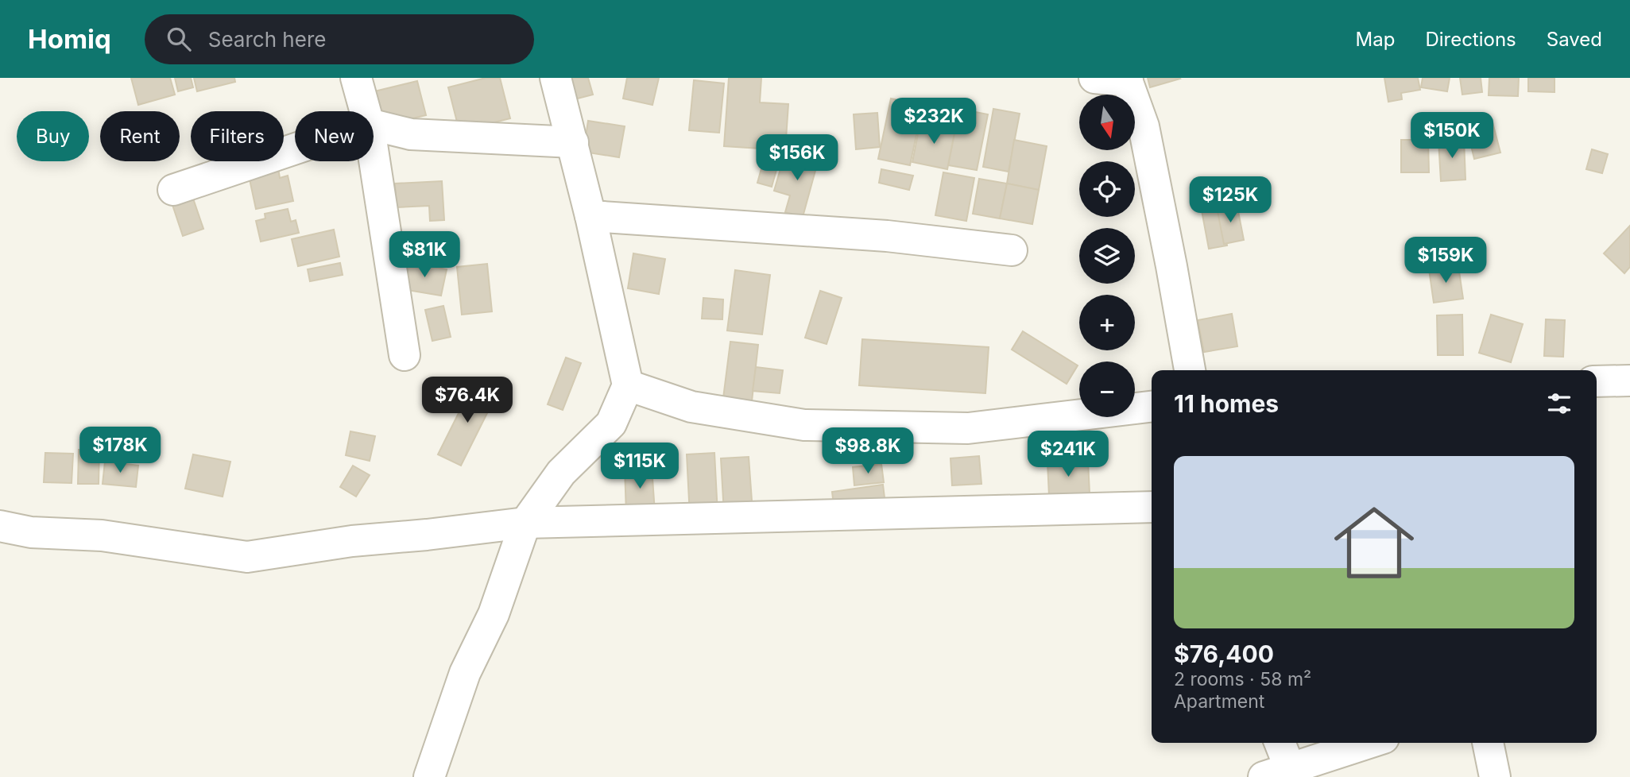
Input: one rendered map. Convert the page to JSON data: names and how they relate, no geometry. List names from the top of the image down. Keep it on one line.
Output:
{"north":"bottom","page":{"header":"Homiq","search":"Search here","nav":["Map","Directions","Saved"],"map_buttons":["+","−"],"price":["$232K","$150K","$156K","$125K","$81K","$159K","$76.4K","$178K","$98.8K","$241K","$115K"],"chip":["Buy","Rent","Filters","New"],"heading":"11 homes","list":[{"name":"$76,400","note":"2 rooms · 58 m² · Apartment"}]}}
